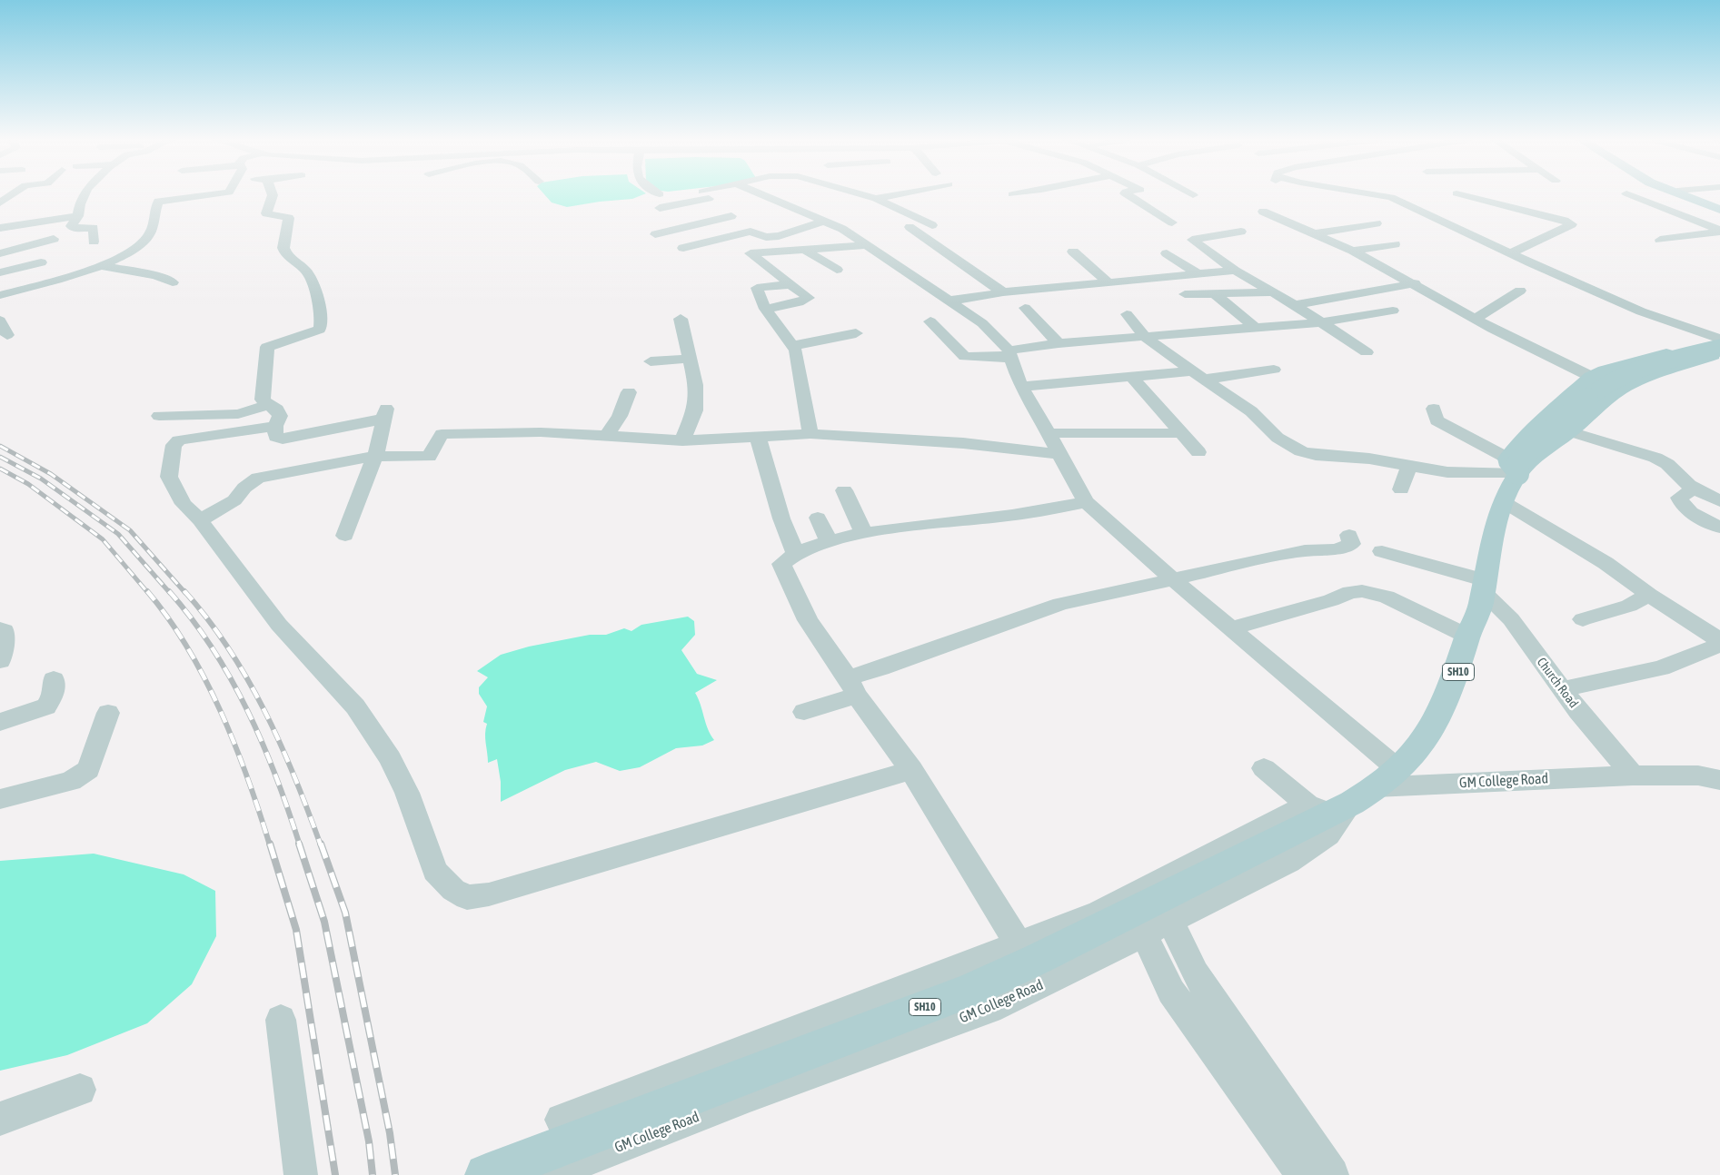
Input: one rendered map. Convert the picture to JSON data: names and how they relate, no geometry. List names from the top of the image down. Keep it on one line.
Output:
{"streets":{"main road":["SH10"],"street":["Church Road","GM College Road"]},"crossings":[["SH10","Church Road"],["SH10","GM College Road"],["Church Road","GM College Road"]]}
